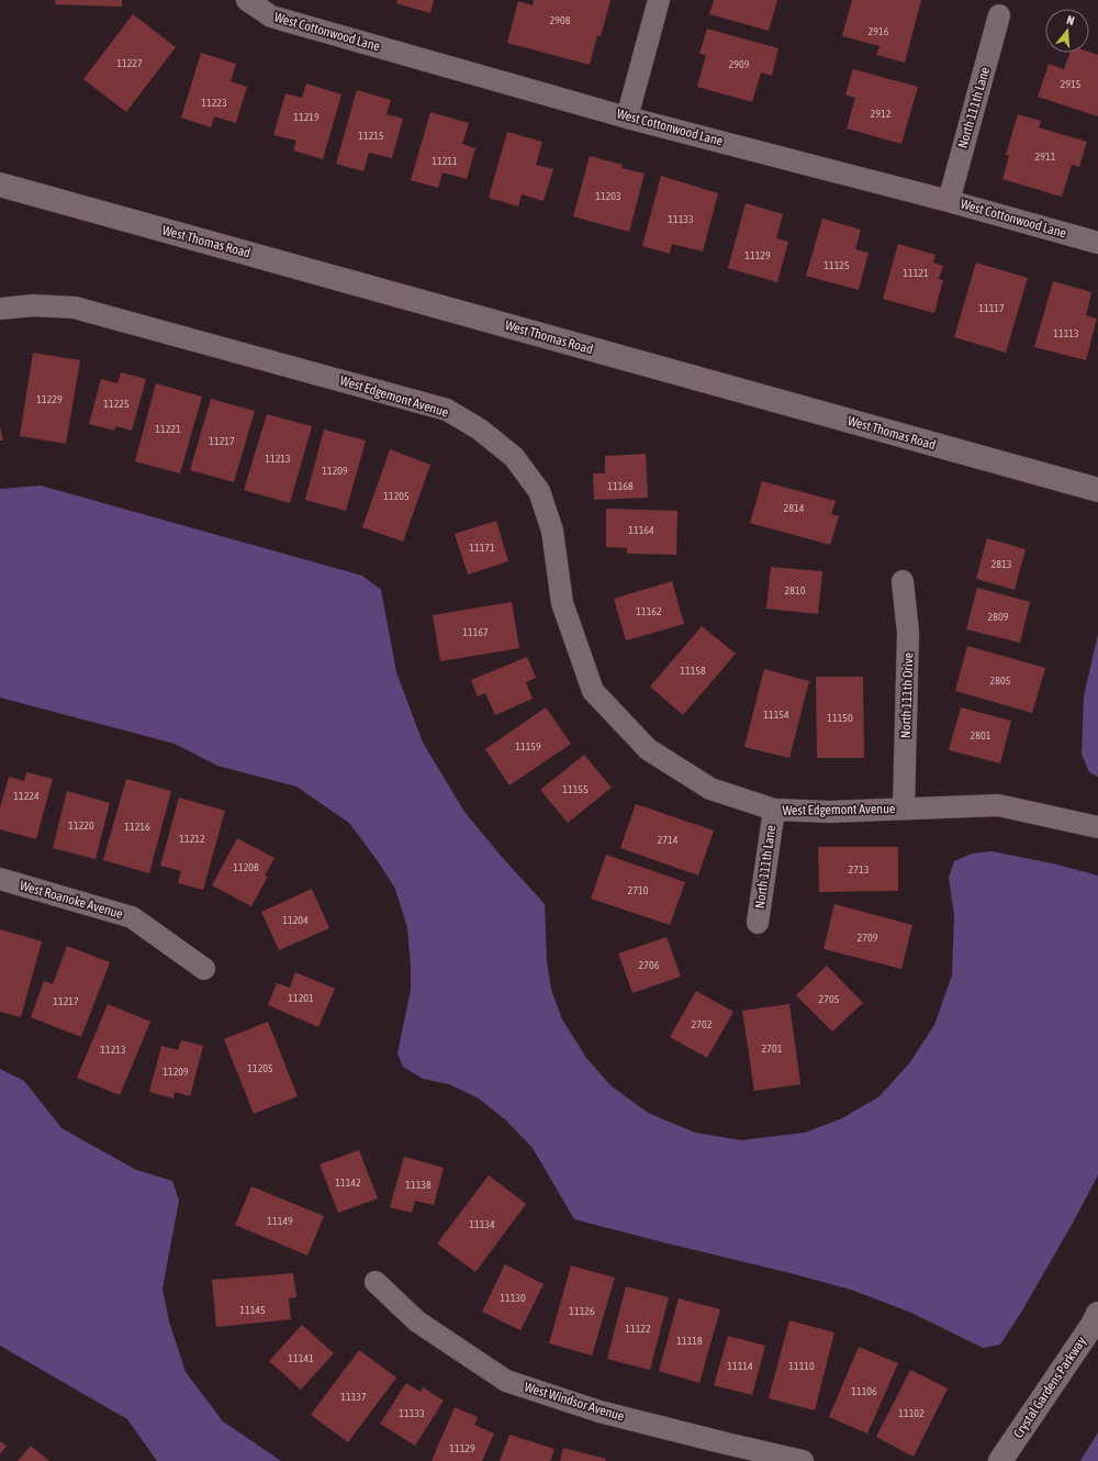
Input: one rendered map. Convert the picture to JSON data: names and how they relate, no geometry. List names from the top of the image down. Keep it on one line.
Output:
{"streets":{"main road":["West Thomas Road","Crystal Gardens Parkway"],"street":["West Cottonwood Lane","North 111th Lane","West Edgemont Avenue","North 111th Drive","West Roanoke Avenue","West Windsor Avenue"]},"crossings":[["West Cottonwood Lane","North 111th Lane"],["North 111th Lane","West Edgemont Avenue"],["West Edgemont Avenue","North 111th Drive"]],"house_numbers":["2908","2916","11227","2909","2915","11223","2912","11219","11215","2911","11211","11203","11133","11129","11125","11121","11117","11113","11229","11225","11221","11217","11213","11209","11168","11205","2814","11164","11171","2813","2810","11162","2809","11167","11158","2805","11154","11150","2801","11159","11155","11224","11220","11216","11212","2714","11208","2713","2710","11204","2709","2706","11201","2705","11217","2702","2701","11213","11205","11209","11142","11138","11149","11134","11130","11145","11126","11122","11118","11141","11114","11110","11106","11137","11133","11102","11129"],"north":"top"}
